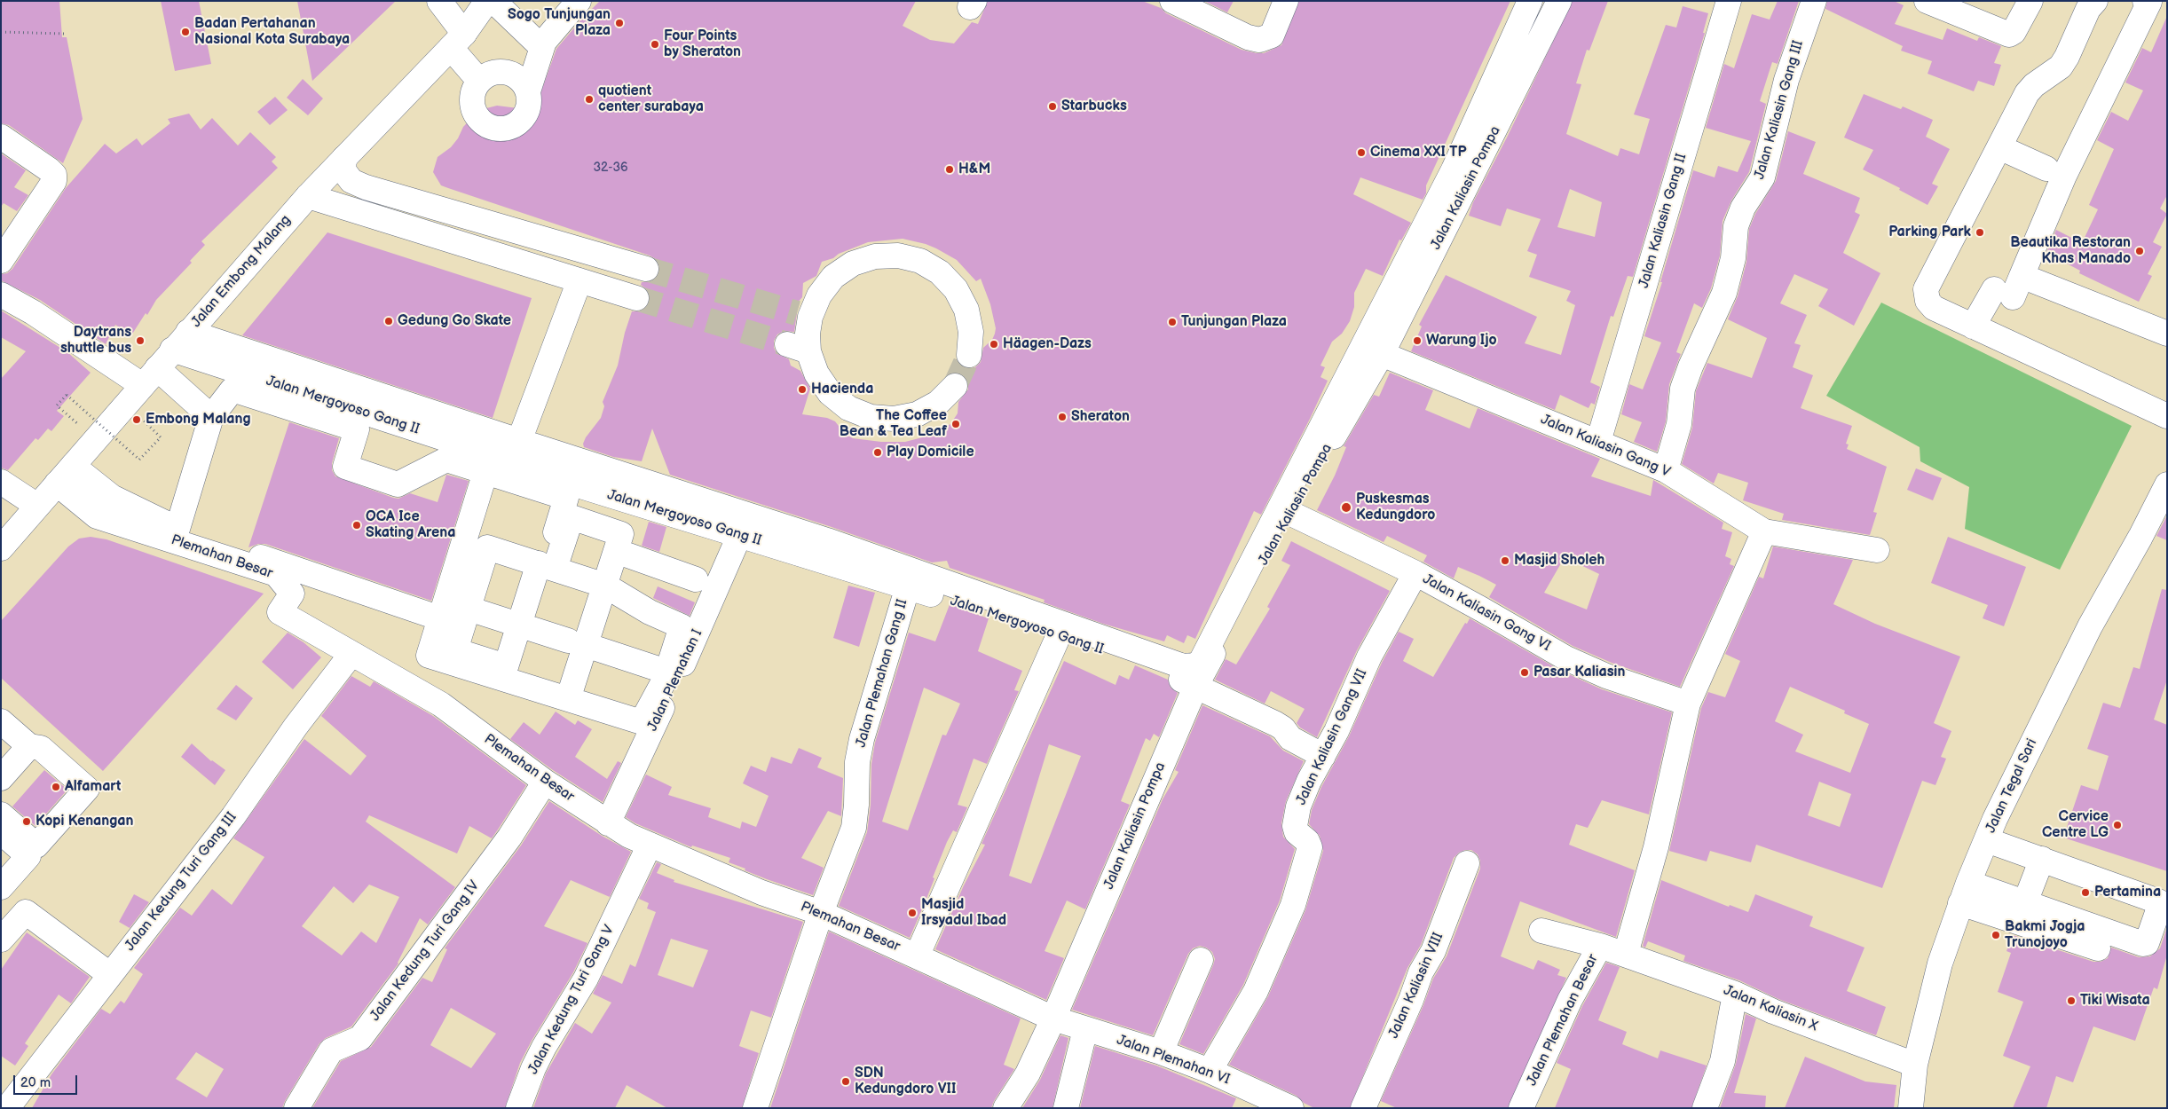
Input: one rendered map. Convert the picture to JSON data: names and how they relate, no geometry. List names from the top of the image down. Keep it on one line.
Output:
{"streets":{"street":["Jalan Kaliasin Gang III","Jalan Kaliasin Pompa","Jalan Kaliasin Gang II","Jalan Embong Malang","Jalan Mergoyoso Gang II","Jalan Kaliasin Gang V","Plemahan Besar","Jalan Kaliasin Gang VI","Jalan Plemahan Gang II","Jalan Plemahan I","Jalan Kaliasin Gang VII","Jalan Tegal Sari","Jalan Kedung Turi Gang III","Jalan Kedung Turi Gang IV","Jalan Kaliasin VIII","Jalan Kedung Turi Gang V","Jalan Kaliasin X","Jalan Plemahan Besar","Jalan Plemahan VI"]},"crossings":[["Jalan Kaliasin Gang III","Jalan Kaliasin Gang V"],["Jalan Kaliasin Pompa","Jalan Mergoyoso Gang II"],["Jalan Kaliasin Pompa","Jalan Kaliasin Gang V"],["Jalan Kaliasin Pompa","Plemahan Besar"],["Jalan Kaliasin Pompa","Jalan Kaliasin Gang VI"],["Jalan Kaliasin Pompa","Jalan Plemahan VI"],["Jalan Kaliasin Gang II","Jalan Kaliasin Gang V"],["Jalan Embong Malang","Jalan Mergoyoso Gang II"],["Jalan Embong Malang","Plemahan Besar"],["Jalan Mergoyoso Gang II","Jalan Plemahan Gang II"],["Jalan Mergoyoso Gang II","Jalan Plemahan I"],["Jalan Mergoyoso Gang II","Jalan Kaliasin Gang VII"],["Plemahan Besar","Jalan Plemahan Gang II"],["Plemahan Besar","Jalan Plemahan I"],["Plemahan Besar","Jalan Kedung Turi Gang III"],["Plemahan Besar","Jalan Kedung Turi Gang IV"],["Plemahan Besar","Jalan Kedung Turi Gang V"],["Plemahan Besar","Jalan Plemahan VI"],["Jalan Kaliasin Gang VI","Jalan Kaliasin Gang VII"],["Jalan Kaliasin Gang VII","Jalan Plemahan VI"],["Jalan Tegal Sari","Jalan Kaliasin X"],["Jalan Kaliasin X","Jalan Plemahan Besar"]],"places":["Sogo Tunjungan Plaza","Badan Pertahanan Nasional Kota Surabaya","Four Points by Sheraton","quotient center surabaya","Starbucks","Cinema XXI TP","H&M","Parking Park","Beautika Restoran Khas Manado","Gedung Go Skate","Tunjungan Plaza","Daytrans shuttle bus","Warung Ijo","Häagen-Dazs","Hacienda","Sheraton","Embong Malang","The Coffee Bean & Tea Leaf","Play Domicile","Puskesmas Kedungdoro","OCA Ice Skating Arena","Masjid Sholeh","Pasar Kaliasin","Alfamart","Kopi Kenangan","Cervice Centre LG","Pertamina","Masjid Irsyadul Ibad","Bakmi Jogja Trunojoyo","Tiki Wisata","SDN Kedungdoro VII"],"house_numbers":["32-36"],"scale_bar":"20 m"}
